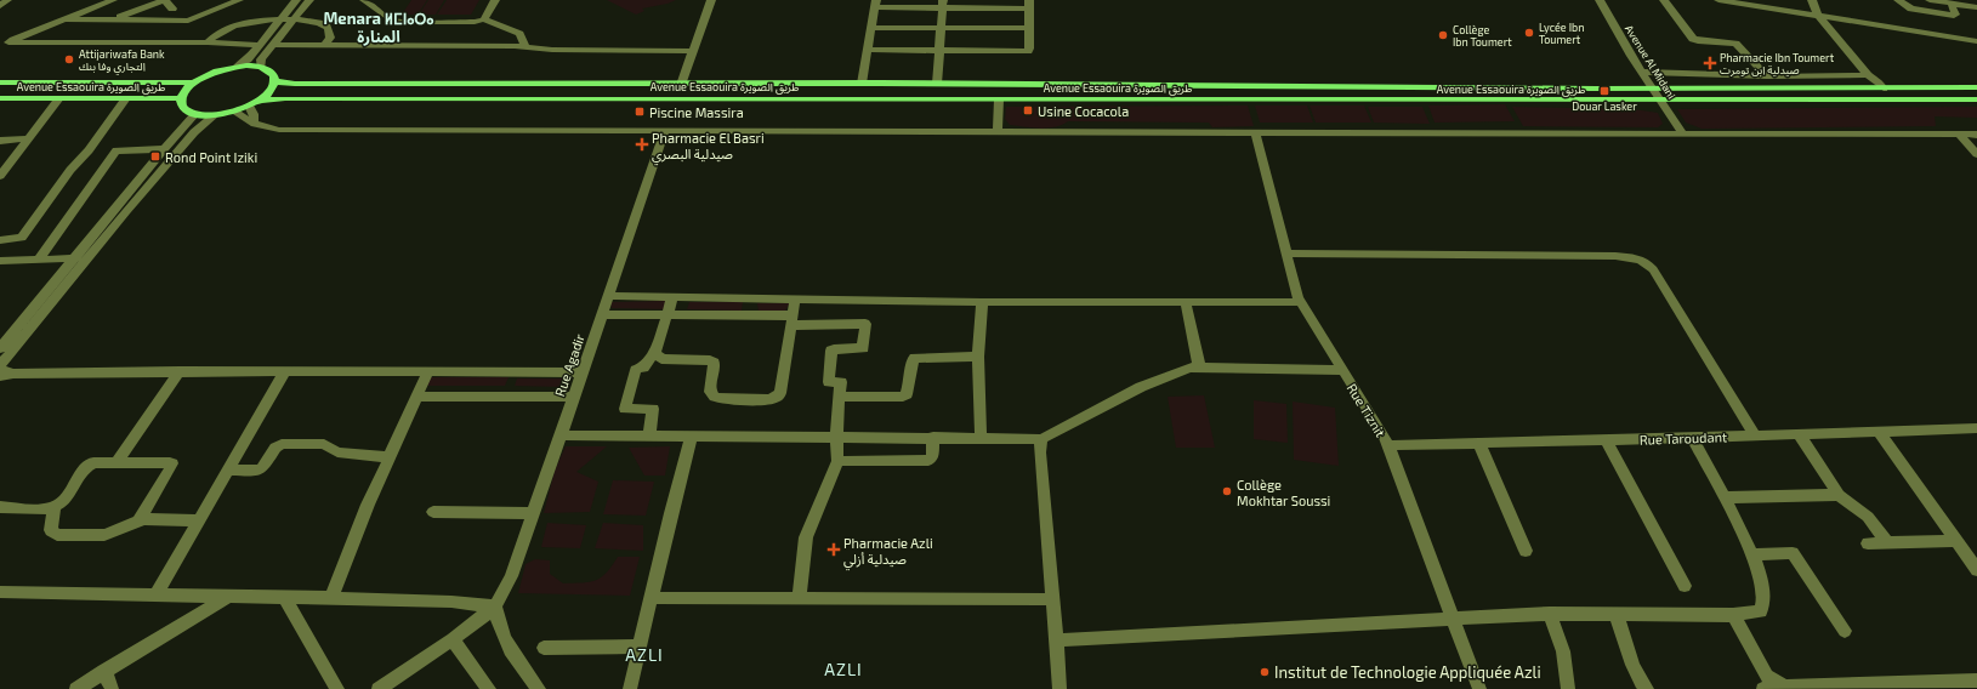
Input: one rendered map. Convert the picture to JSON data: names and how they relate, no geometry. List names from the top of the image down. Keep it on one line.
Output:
{"streets":{"main road":["Avenue Essaouira طريق الصويرة"],"street":["Avenue Al Midani","Rue Agadir","Rue Tiznit","Rue Taroudant"]},"crossings":[["Avenue Al Midani","Avenue Essaouira طريق الصويرة"],["Rue Tiznit","Rue Taroudant"]],"districts":["Menara ⵍⵎⵏⴰⵔⴰ المنارة","AZLI","AZLI"],"places":{"other":["Lycée Ibn Toumert","Collège Ibn Toumert","Attijariwafa Bank التجاري وفا بنك","Collège Mokhtar Soussi","Institut de Technologie Appliquée Azli"],"health":["Pharmacie Ibn Toumert صيدلية ابن تومرت","Pharmacie El Basri صيدلية البصري","Pharmacie Azli صيدلية أزلي"],"transit":["Douar Lasker","Usine Cocacola","Piscine Massira","Rond Point Iziki"]}}
